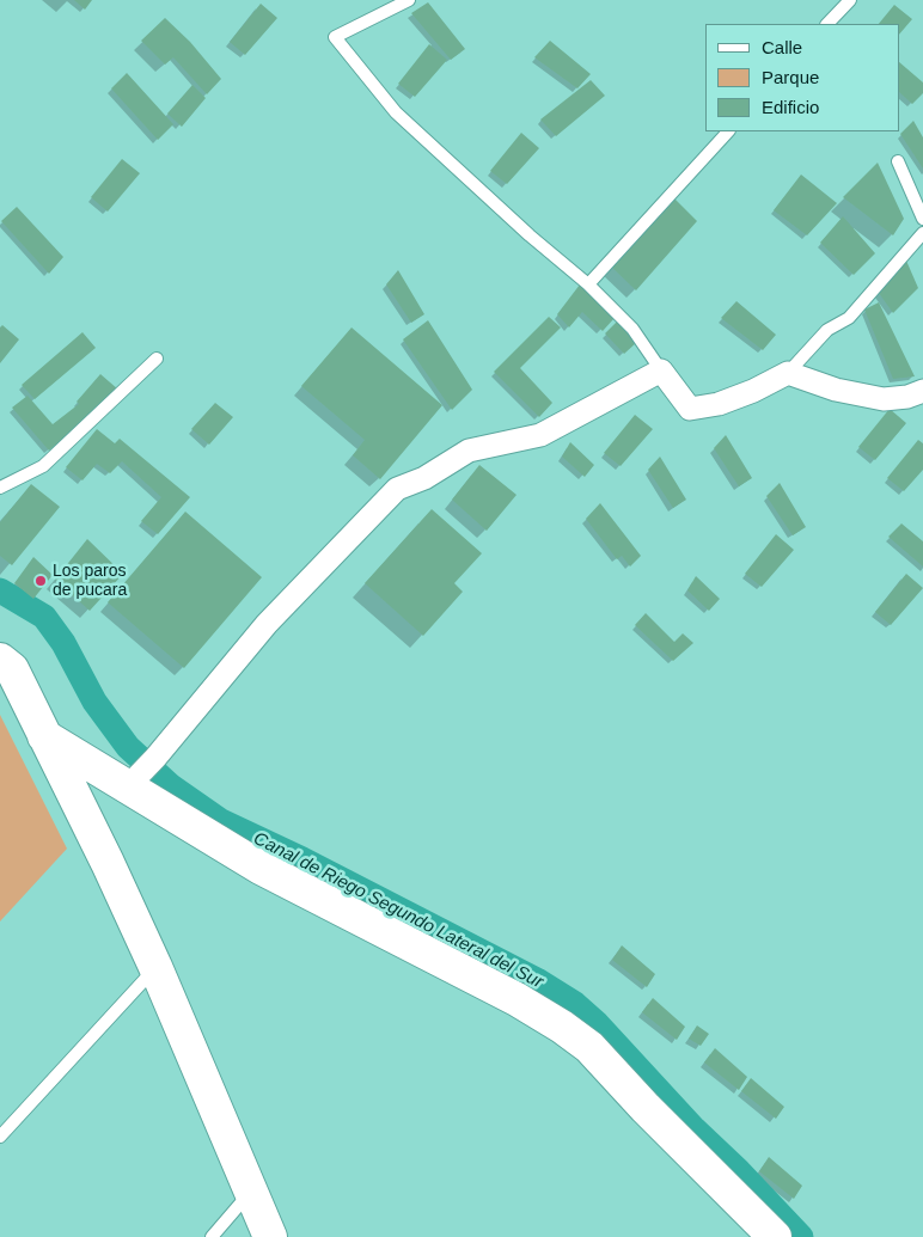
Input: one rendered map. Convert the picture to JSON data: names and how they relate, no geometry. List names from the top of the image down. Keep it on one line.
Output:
{"water":["Canal de Riego Segundo Lateral del Sur"],"places":["Los paros de pucara"],"legend":["Calle","Parque","Edificio"]}
